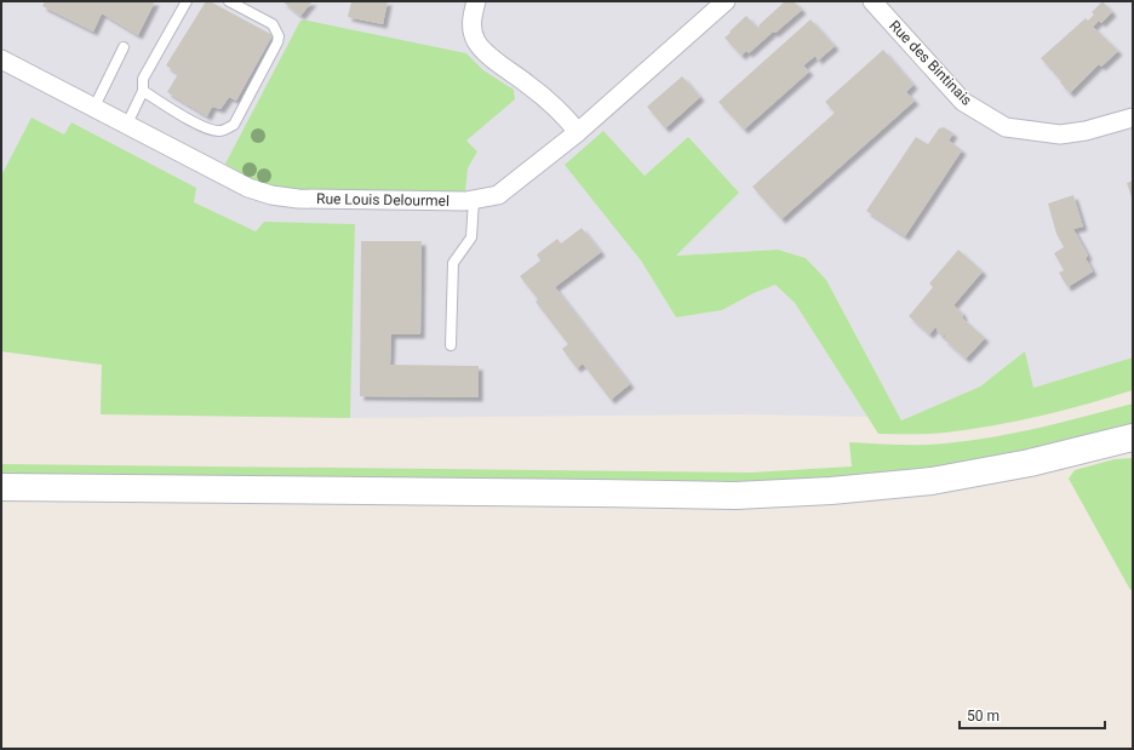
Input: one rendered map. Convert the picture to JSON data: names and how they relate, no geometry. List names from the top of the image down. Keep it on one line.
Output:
{"streets":{"street":["Rue des Bintinais","Rue Louis Delourmel"]},"scale_bar":"50 m"}
